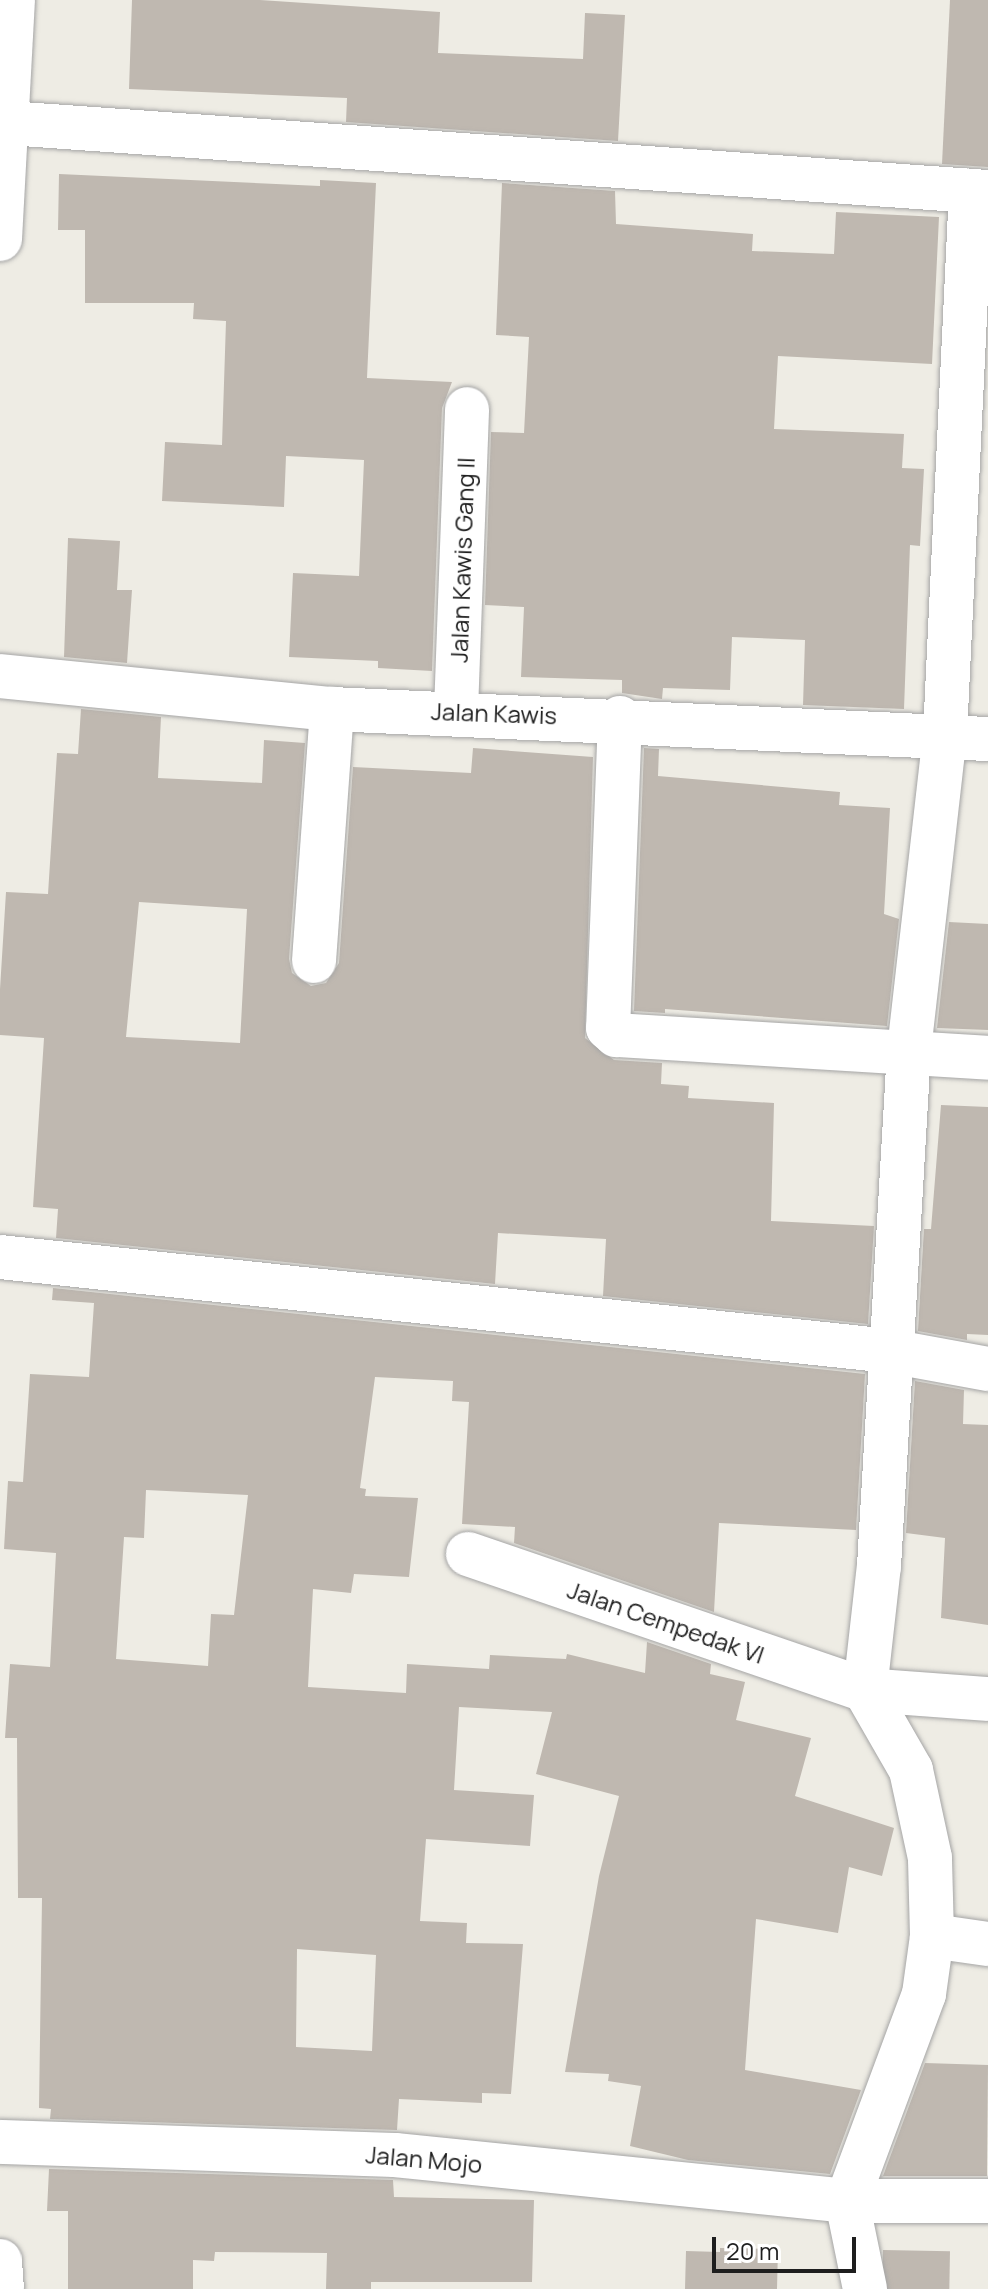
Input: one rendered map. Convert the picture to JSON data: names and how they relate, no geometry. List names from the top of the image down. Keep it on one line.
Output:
{"streets":{"street":["Jalan Kawis Gang II","Jalan Kawis","Jalan Cempedak VI","Jalan Mojo"]},"crossings":[["Jalan Kawis Gang II","Jalan Kawis"]],"scale_bar":"20 m"}
